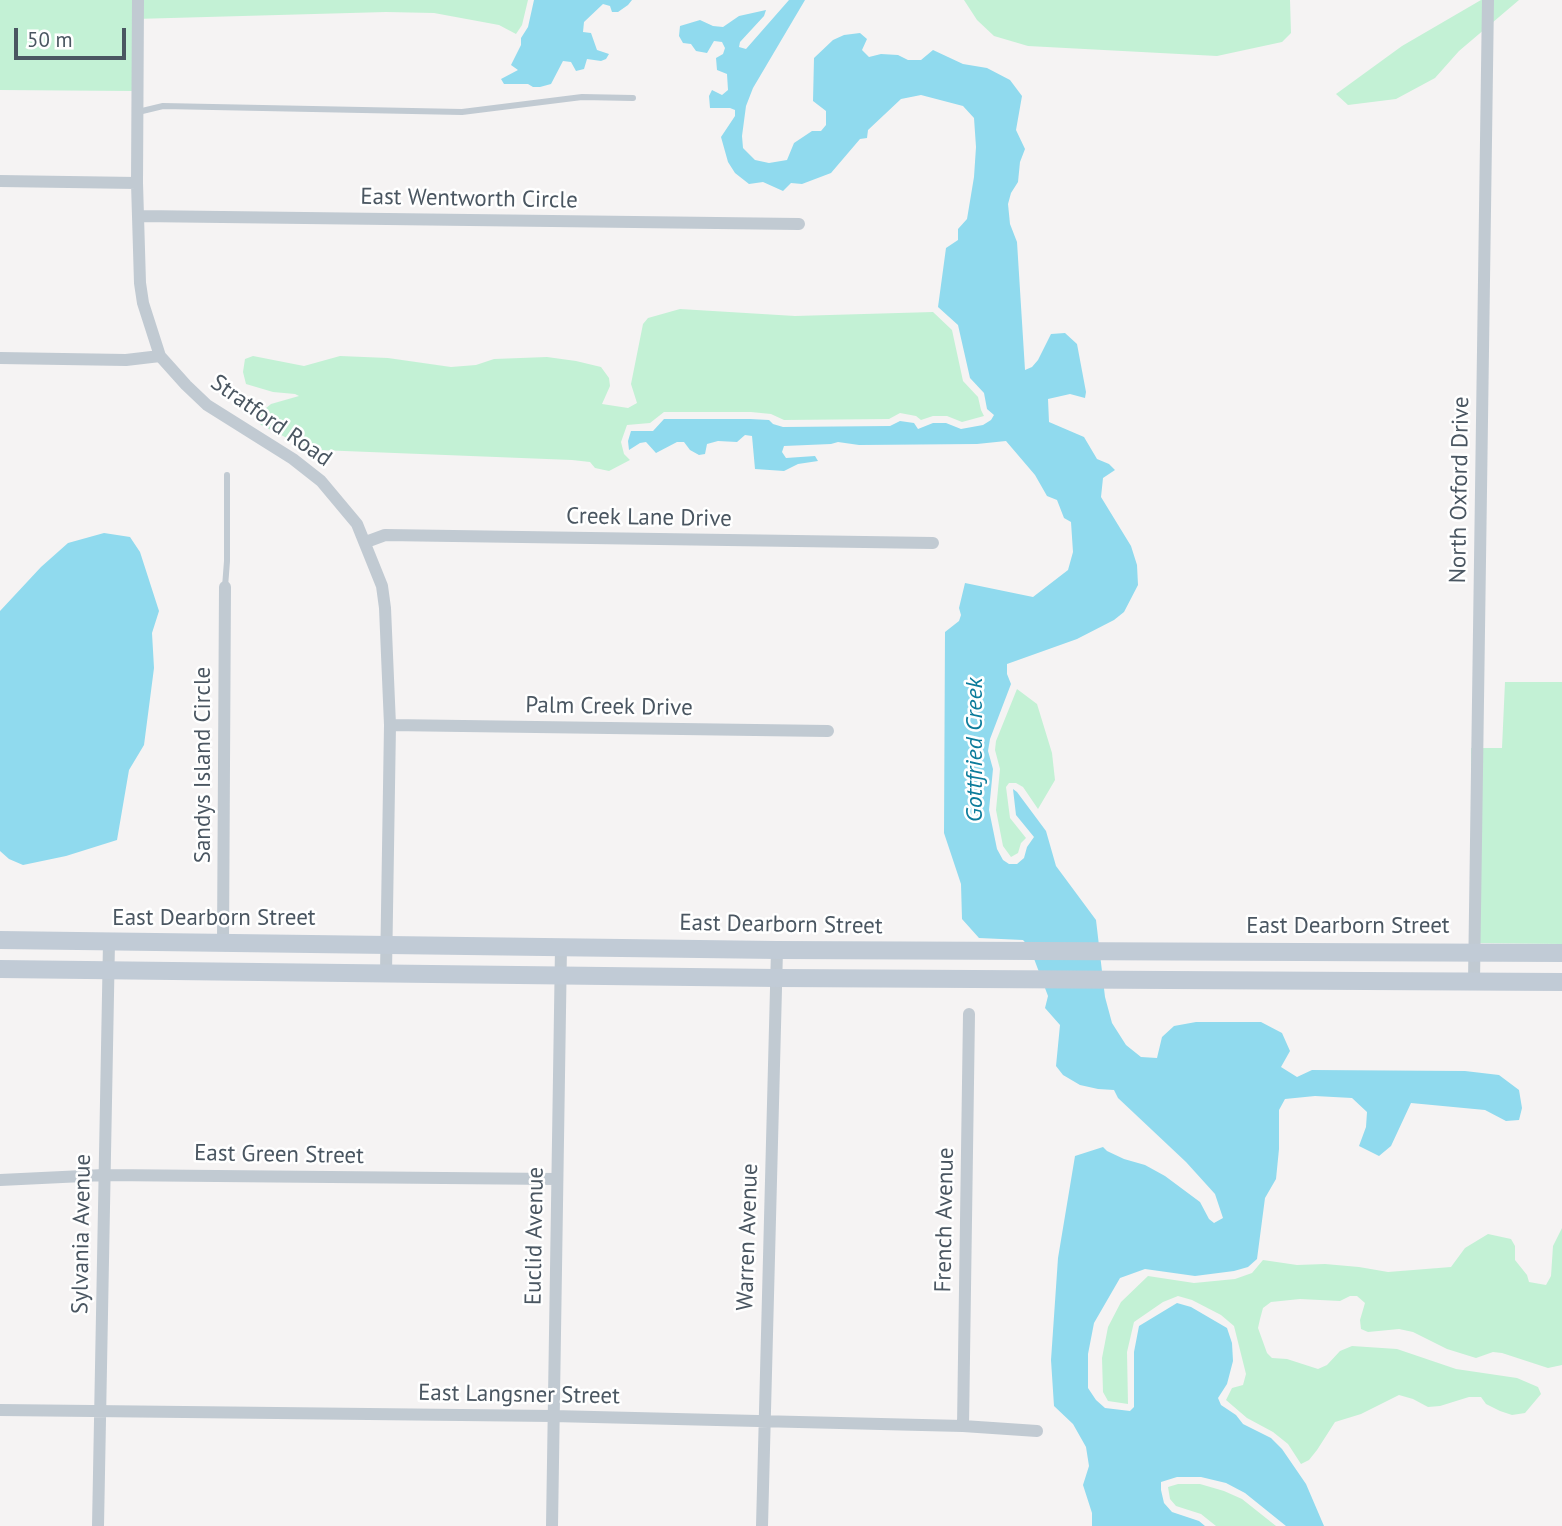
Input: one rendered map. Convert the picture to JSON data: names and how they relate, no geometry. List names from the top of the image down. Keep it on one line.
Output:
{"streets":{"main road":["East Dearborn Street"],"street":["East Wentworth Circle","Stratford Road","North Oxford Drive","Creek Lane Drive","Palm Creek Drive","Sandys Island Circle","East Green Street","French Avenue","Sylvania Avenue","Euclid Avenue","Warren Avenue","East Langsner Street"]},"crossings":[["East Wentworth Circle","Stratford Road"],["Stratford Road","Creek Lane Drive"],["Stratford Road","Palm Creek Drive"],["Stratford Road","East Dearborn Street"],["North Oxford Drive","East Dearborn Street"],["Sandys Island Circle","East Dearborn Street"],["East Dearborn Street","Sylvania Avenue"],["East Dearborn Street","Euclid Avenue"],["East Dearborn Street","Warren Avenue"],["East Green Street","Sylvania Avenue"],["East Green Street","Euclid Avenue"],["French Avenue","East Langsner Street"],["Sylvania Avenue","East Langsner Street"],["Euclid Avenue","East Langsner Street"],["Warren Avenue","East Langsner Street"]],"water":["Gottfried Creek"],"scale_bar":"50 m"}
